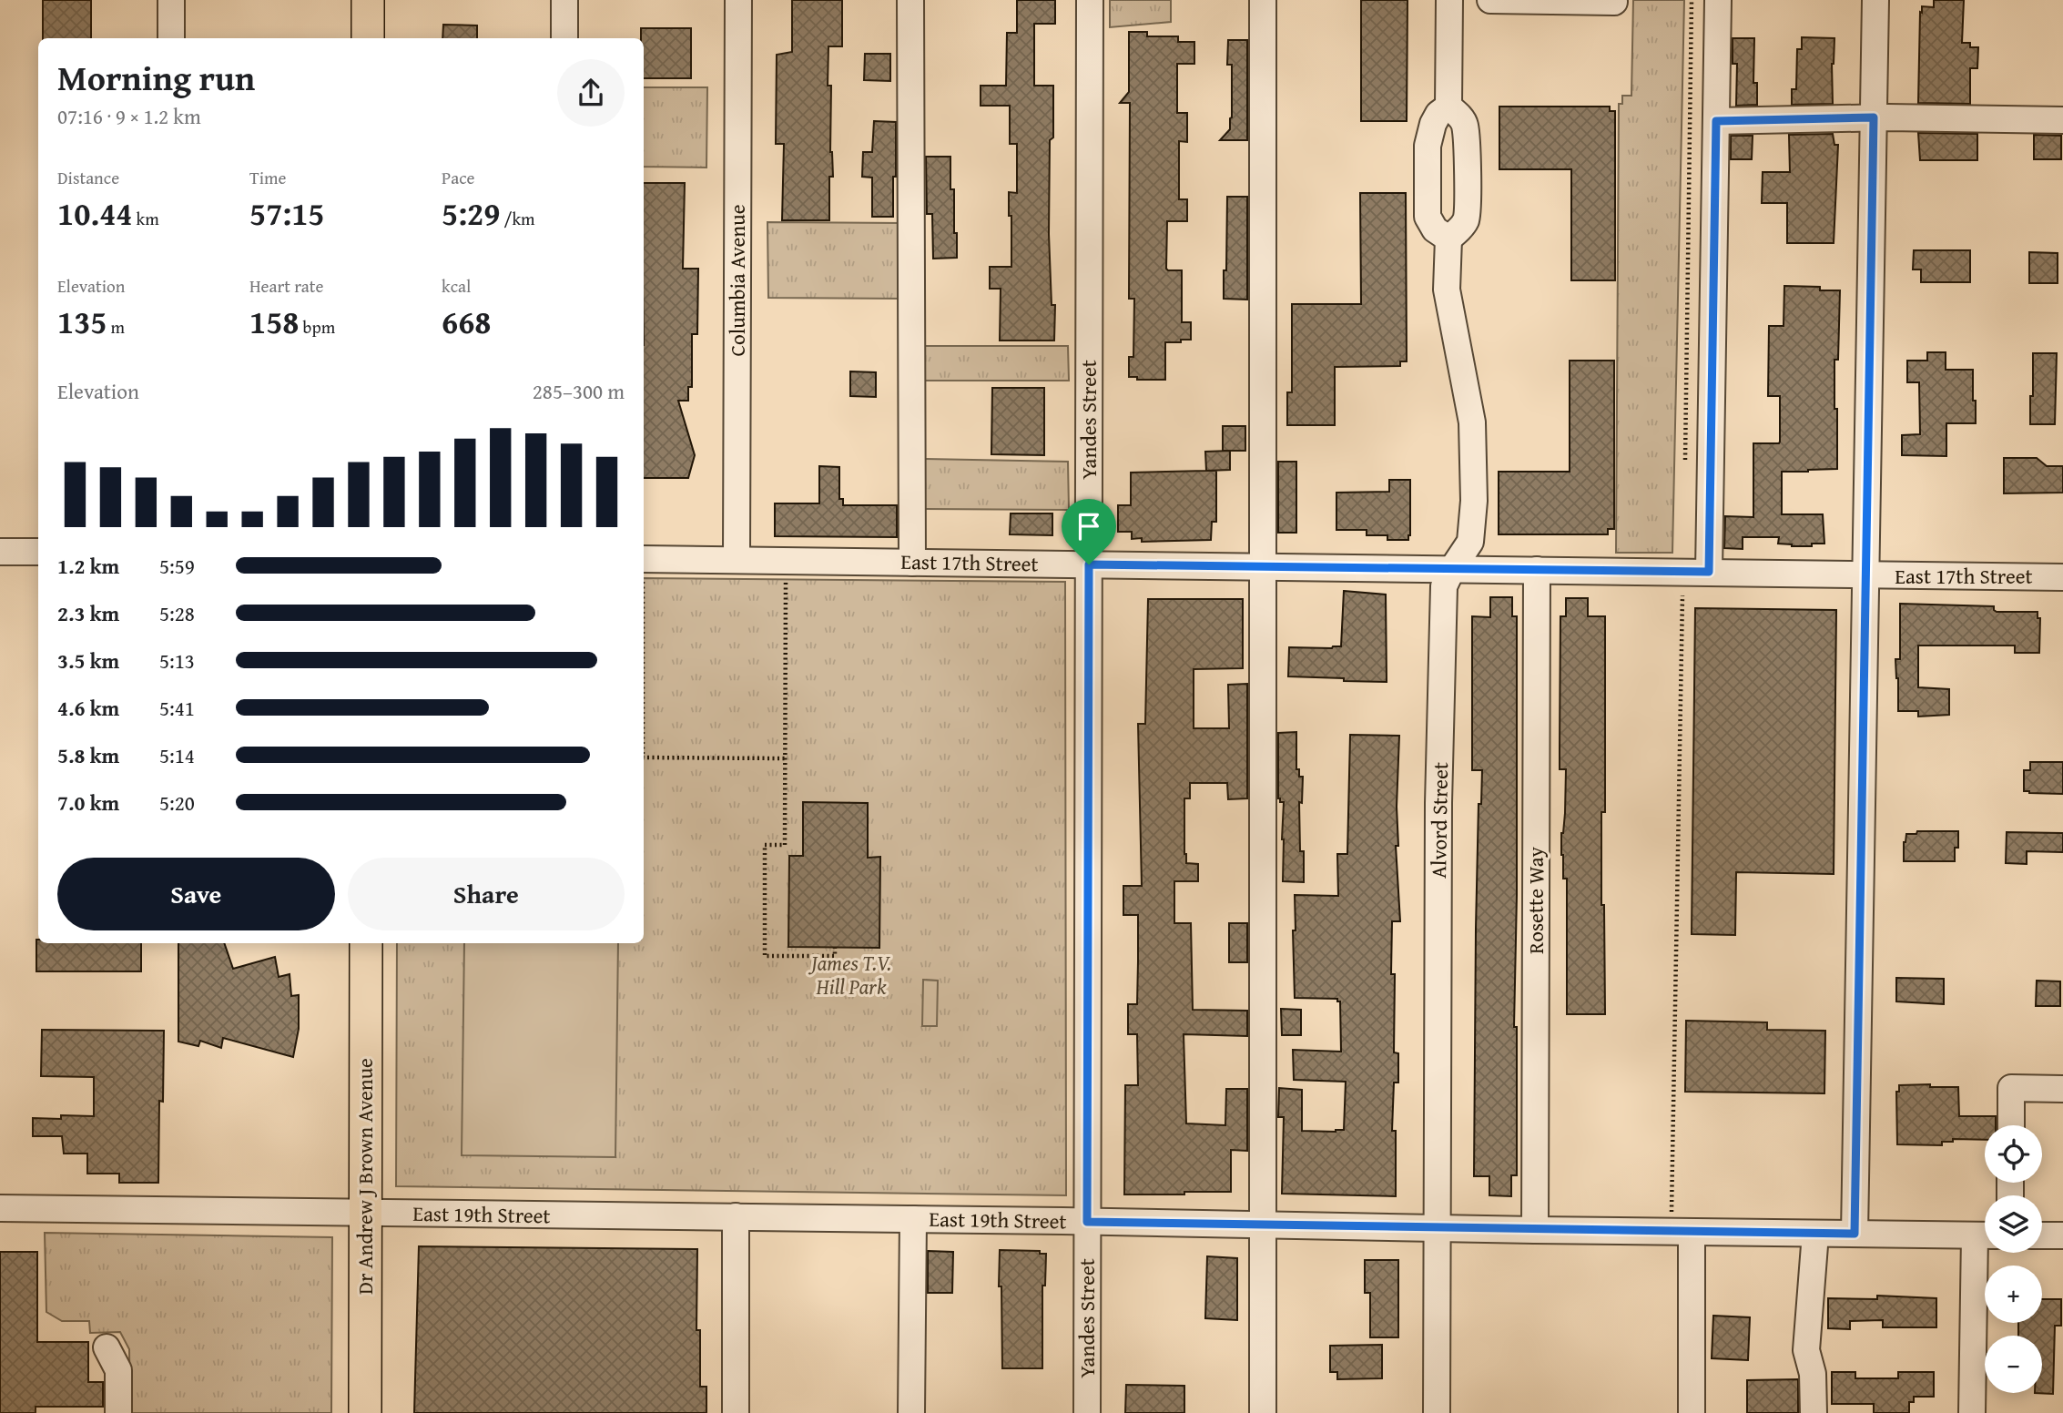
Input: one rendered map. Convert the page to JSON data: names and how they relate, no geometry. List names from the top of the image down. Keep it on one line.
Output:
{"streets":{"main road":["Dr Andrew J Brown Avenue"],"street":["Columbia Avenue","Yandes Street","East 17th Street","Alvord Street","Rosette Way","East 19th Street"]},"crossings":[["Columbia Avenue","East 17th Street"],["Yandes Street","East 17th Street"],["Yandes Street","East 19th Street"],["East 17th Street","Alvord Street"],["East 17th Street","Rosette Way"],["Alvord Street","East 19th Street"],["Rosette Way","East 19th Street"],["Dr Andrew J Brown Avenue","East 19th Street"]],"parks":["James T.V. Hill Park"],"page":{"heading":["Morning run","07:16 · 9 × 1.2 km"],"stats":[["Distance","10.44 km"],["Time","57:15"],["Pace","5:29 /km"],["Elevation","135 m"],["Heart rate","158 bpm"],["kcal","668"]],"chart":["Elevation","285–300 m"],"list":[{"name":"1.2 km","note":"5:59"},{"name":"2.3 km","note":"5:28"},{"name":"3.5 km","note":"5:13"},{"name":"4.6 km","note":"5:41"},{"name":"5.8 km","note":"5:14"},{"name":"7.0 km","note":"5:20"}],"buttons":["Save","Share"],"map_buttons":["+","−"]}}
